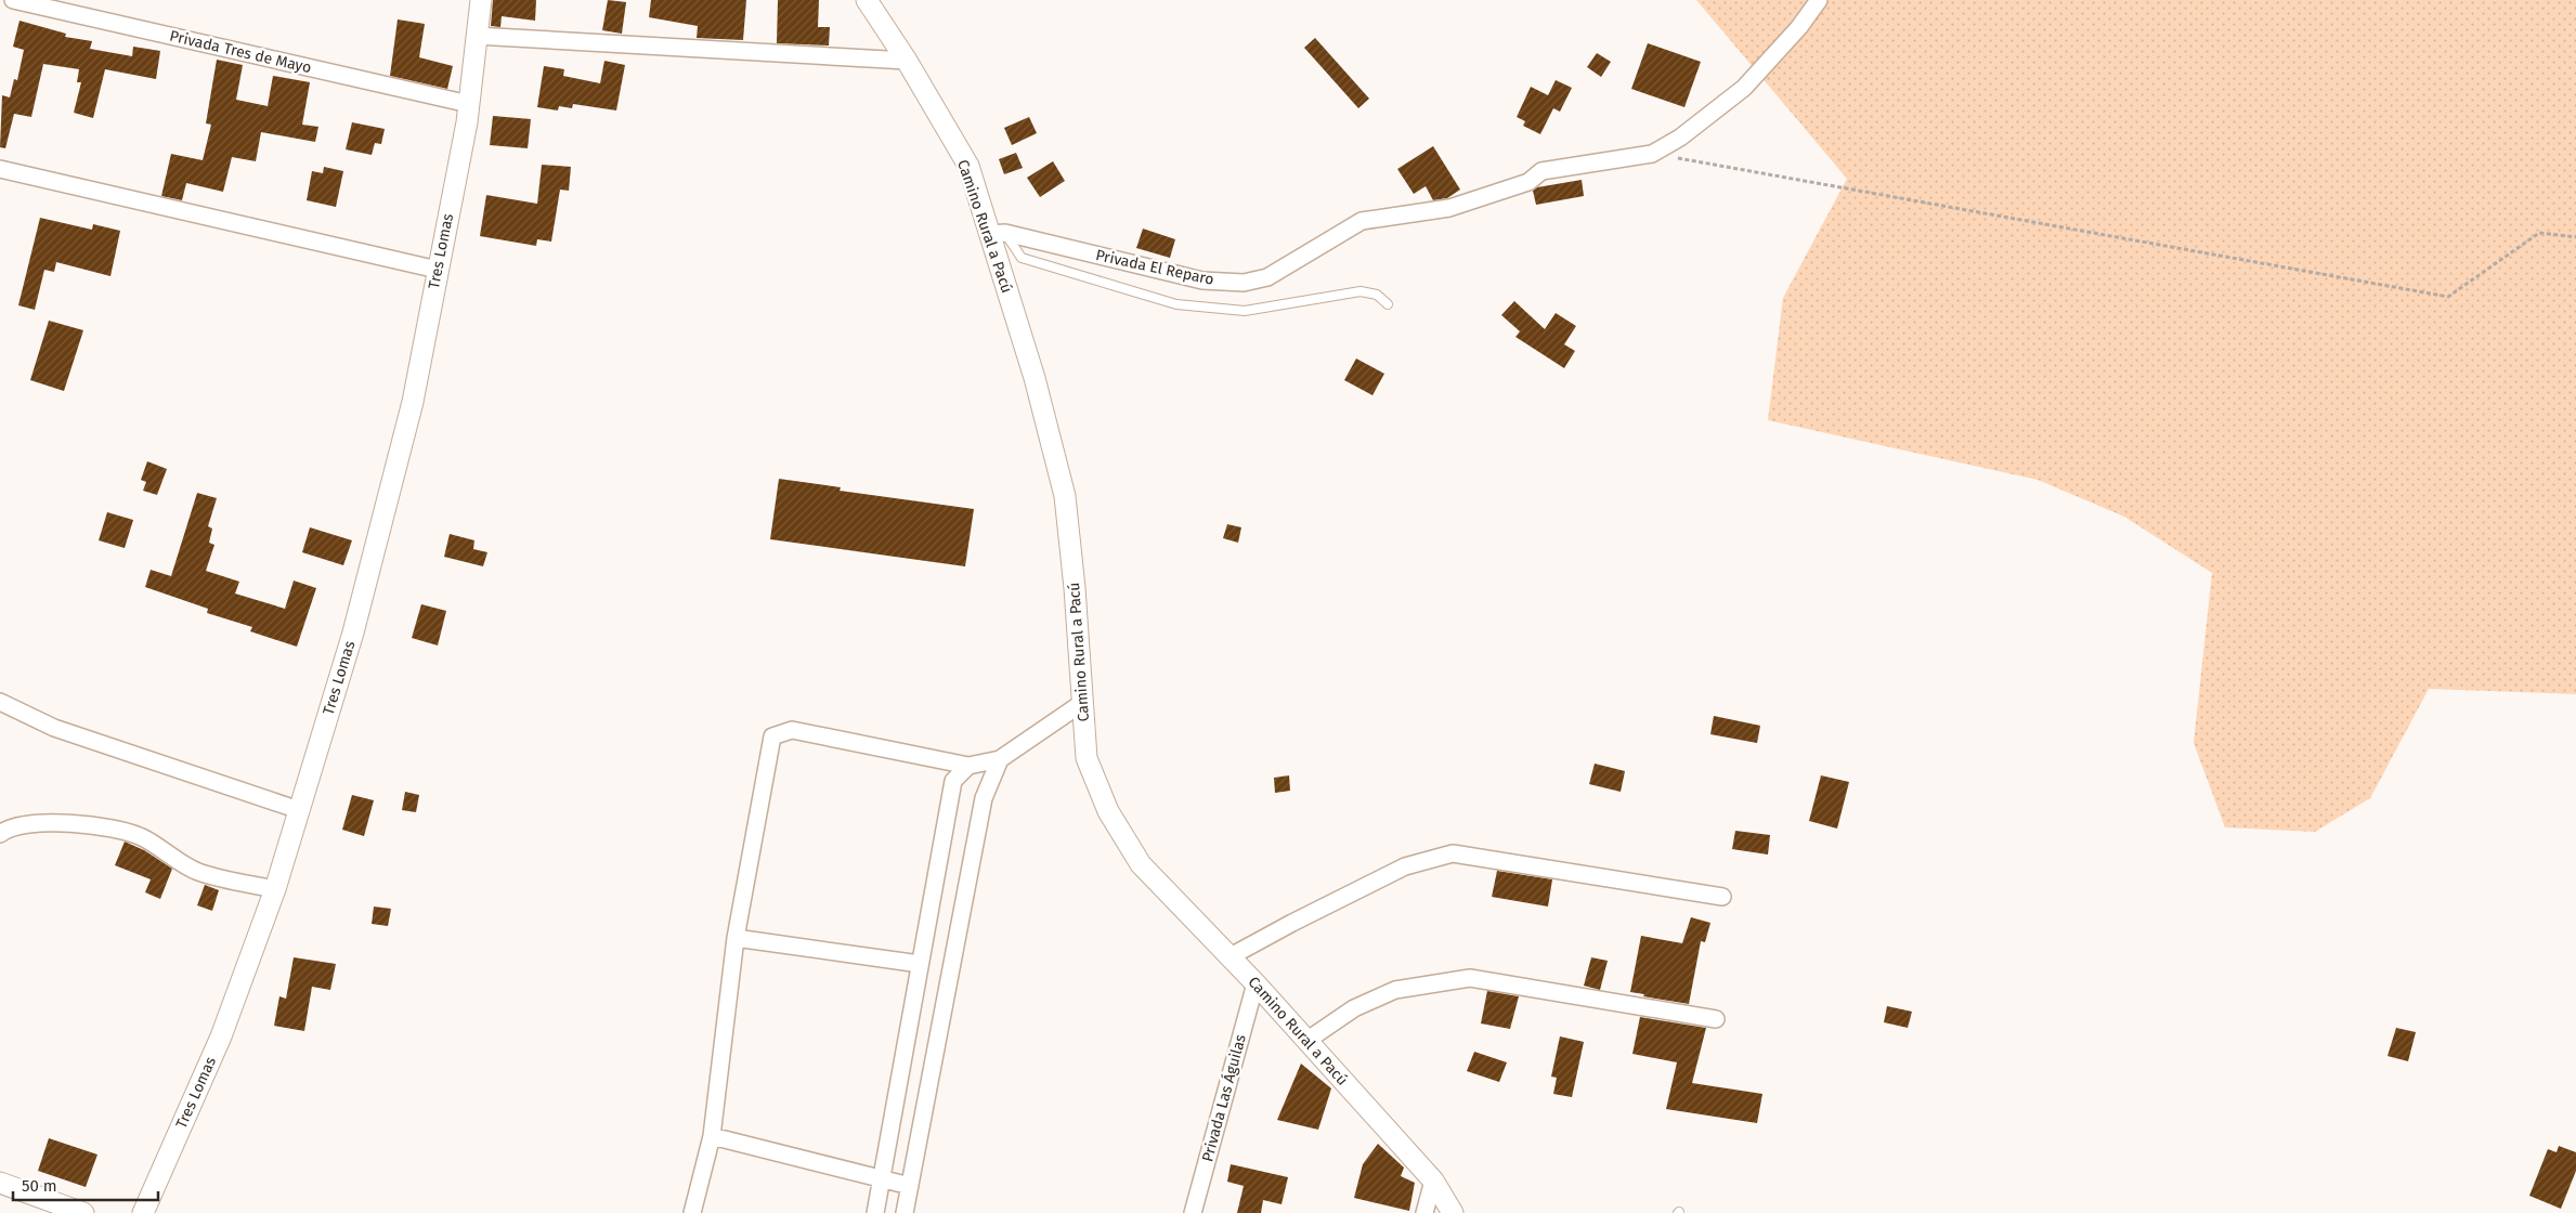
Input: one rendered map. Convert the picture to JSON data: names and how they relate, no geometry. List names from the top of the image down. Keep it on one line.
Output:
{"streets":{"street":["Privada Tres de Mayo","Camino Rural a Pacú","Tres Lomas","Privada El Reparo","Privada Las Águilas"]},"crossings":[["Privada Tres de Mayo","Tres Lomas"],["Camino Rural a Pacú","Privada El Reparo"],["Camino Rural a Pacú","Privada Las Águilas"]],"scale_bar":"50 m"}
